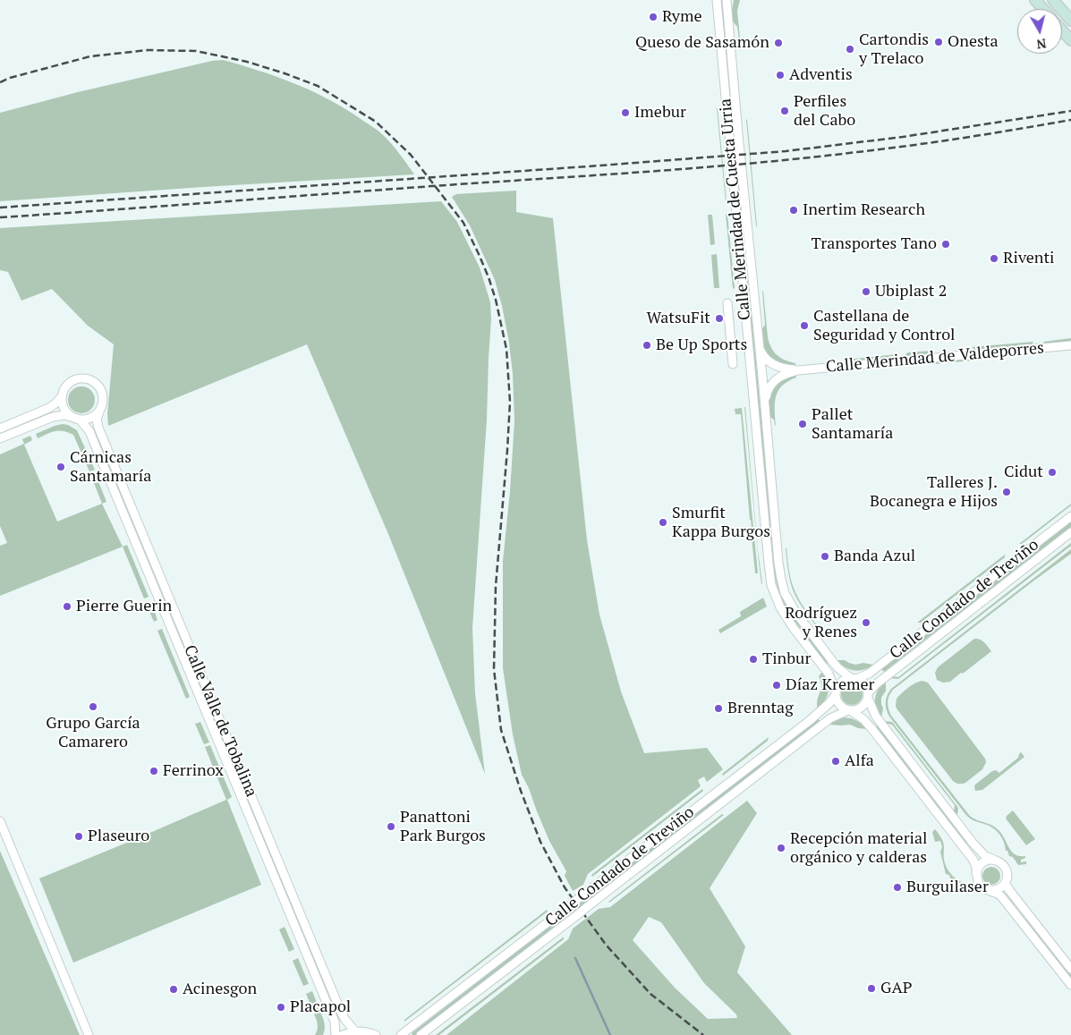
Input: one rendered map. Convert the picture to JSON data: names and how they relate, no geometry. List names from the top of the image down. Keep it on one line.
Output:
{"streets":{"street":["Calle Merindad de Cuesta Urria","Calle Merindad de Valdeporres","Calle Condado de Treviño","Calle Valle de Tobalina"]},"crossings":[["Calle Merindad de Cuesta Urria","Calle Merindad de Valdeporres"],["Calle Merindad de Cuesta Urria","Calle Condado de Treviño"]],"places":["Ryme","Onesta","Queso de Sasamón","Cartondis y Trelaco","Adventis","Perfiles del Cabo","Imebur","Inertim Research","Transportes Tano","Riventi","Ubiplast 2","WatsuFit","Castellana de Seguridad y Control","Be Up Sports","Pallet Santamaría","Cárnicas Santamaría","Cidut","Talleres J. Bocanegra e Hijos","Smurfit Kappa Burgos","Banda Azul","Pierre Guerin","Rodríguez y Renes","Tinbur","Díaz Kremer","Grupo García Camarero","Brenntag","Alfa","Ferrinox","Panattoni Park Burgos","Plaseuro","Recepción material orgánico y calderas","Burguilaser","GAP","Acinesgon","Placapol"],"north":"bottom"}
